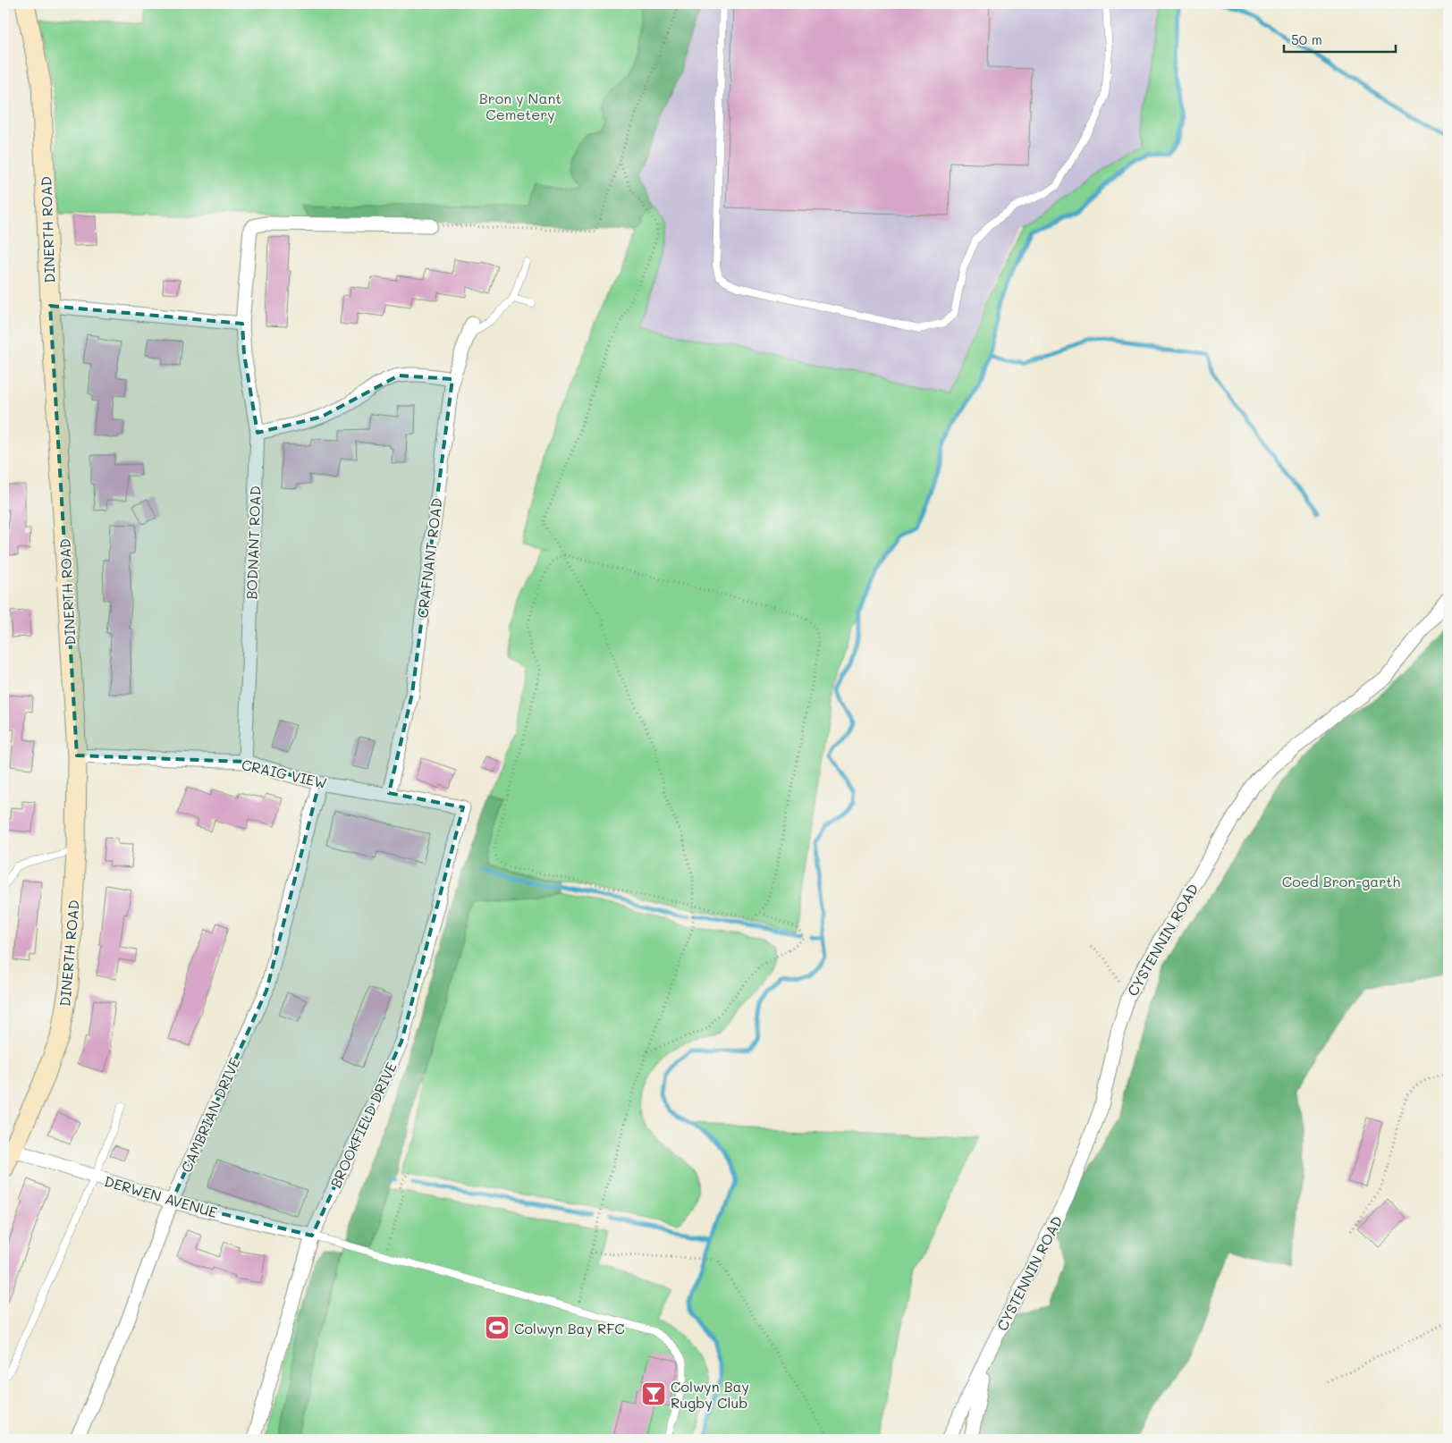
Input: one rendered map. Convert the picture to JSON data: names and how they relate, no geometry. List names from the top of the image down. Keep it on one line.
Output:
{"streets":{"street":["DINERTH ROAD","BODNANT ROAD","CRAFNANT ROAD","CRAIG VIEW","CYSTENNIN ROAD","CAMBRIAN DRIVE","BROOKFIELD DRIVE","DERWEN AVENUE"]},"crossings":[["DINERTH ROAD","CRAIG VIEW"],["DINERTH ROAD","DERWEN AVENUE"],["BODNANT ROAD","CRAIG VIEW"],["CRAFNANT ROAD","CRAIG VIEW"],["CRAIG VIEW","CAMBRIAN DRIVE"],["CRAIG VIEW","BROOKFIELD DRIVE"],["CAMBRIAN DRIVE","DERWEN AVENUE"],["BROOKFIELD DRIVE","DERWEN AVENUE"]],"parks":["Bron y Nant Cemetery","Coed Bron-garth"],"places":{"sports":["Colwyn Bay RFC"],"bar":["Colwyn Bay Rugby Club"]},"scale_bar":"50 m"}
